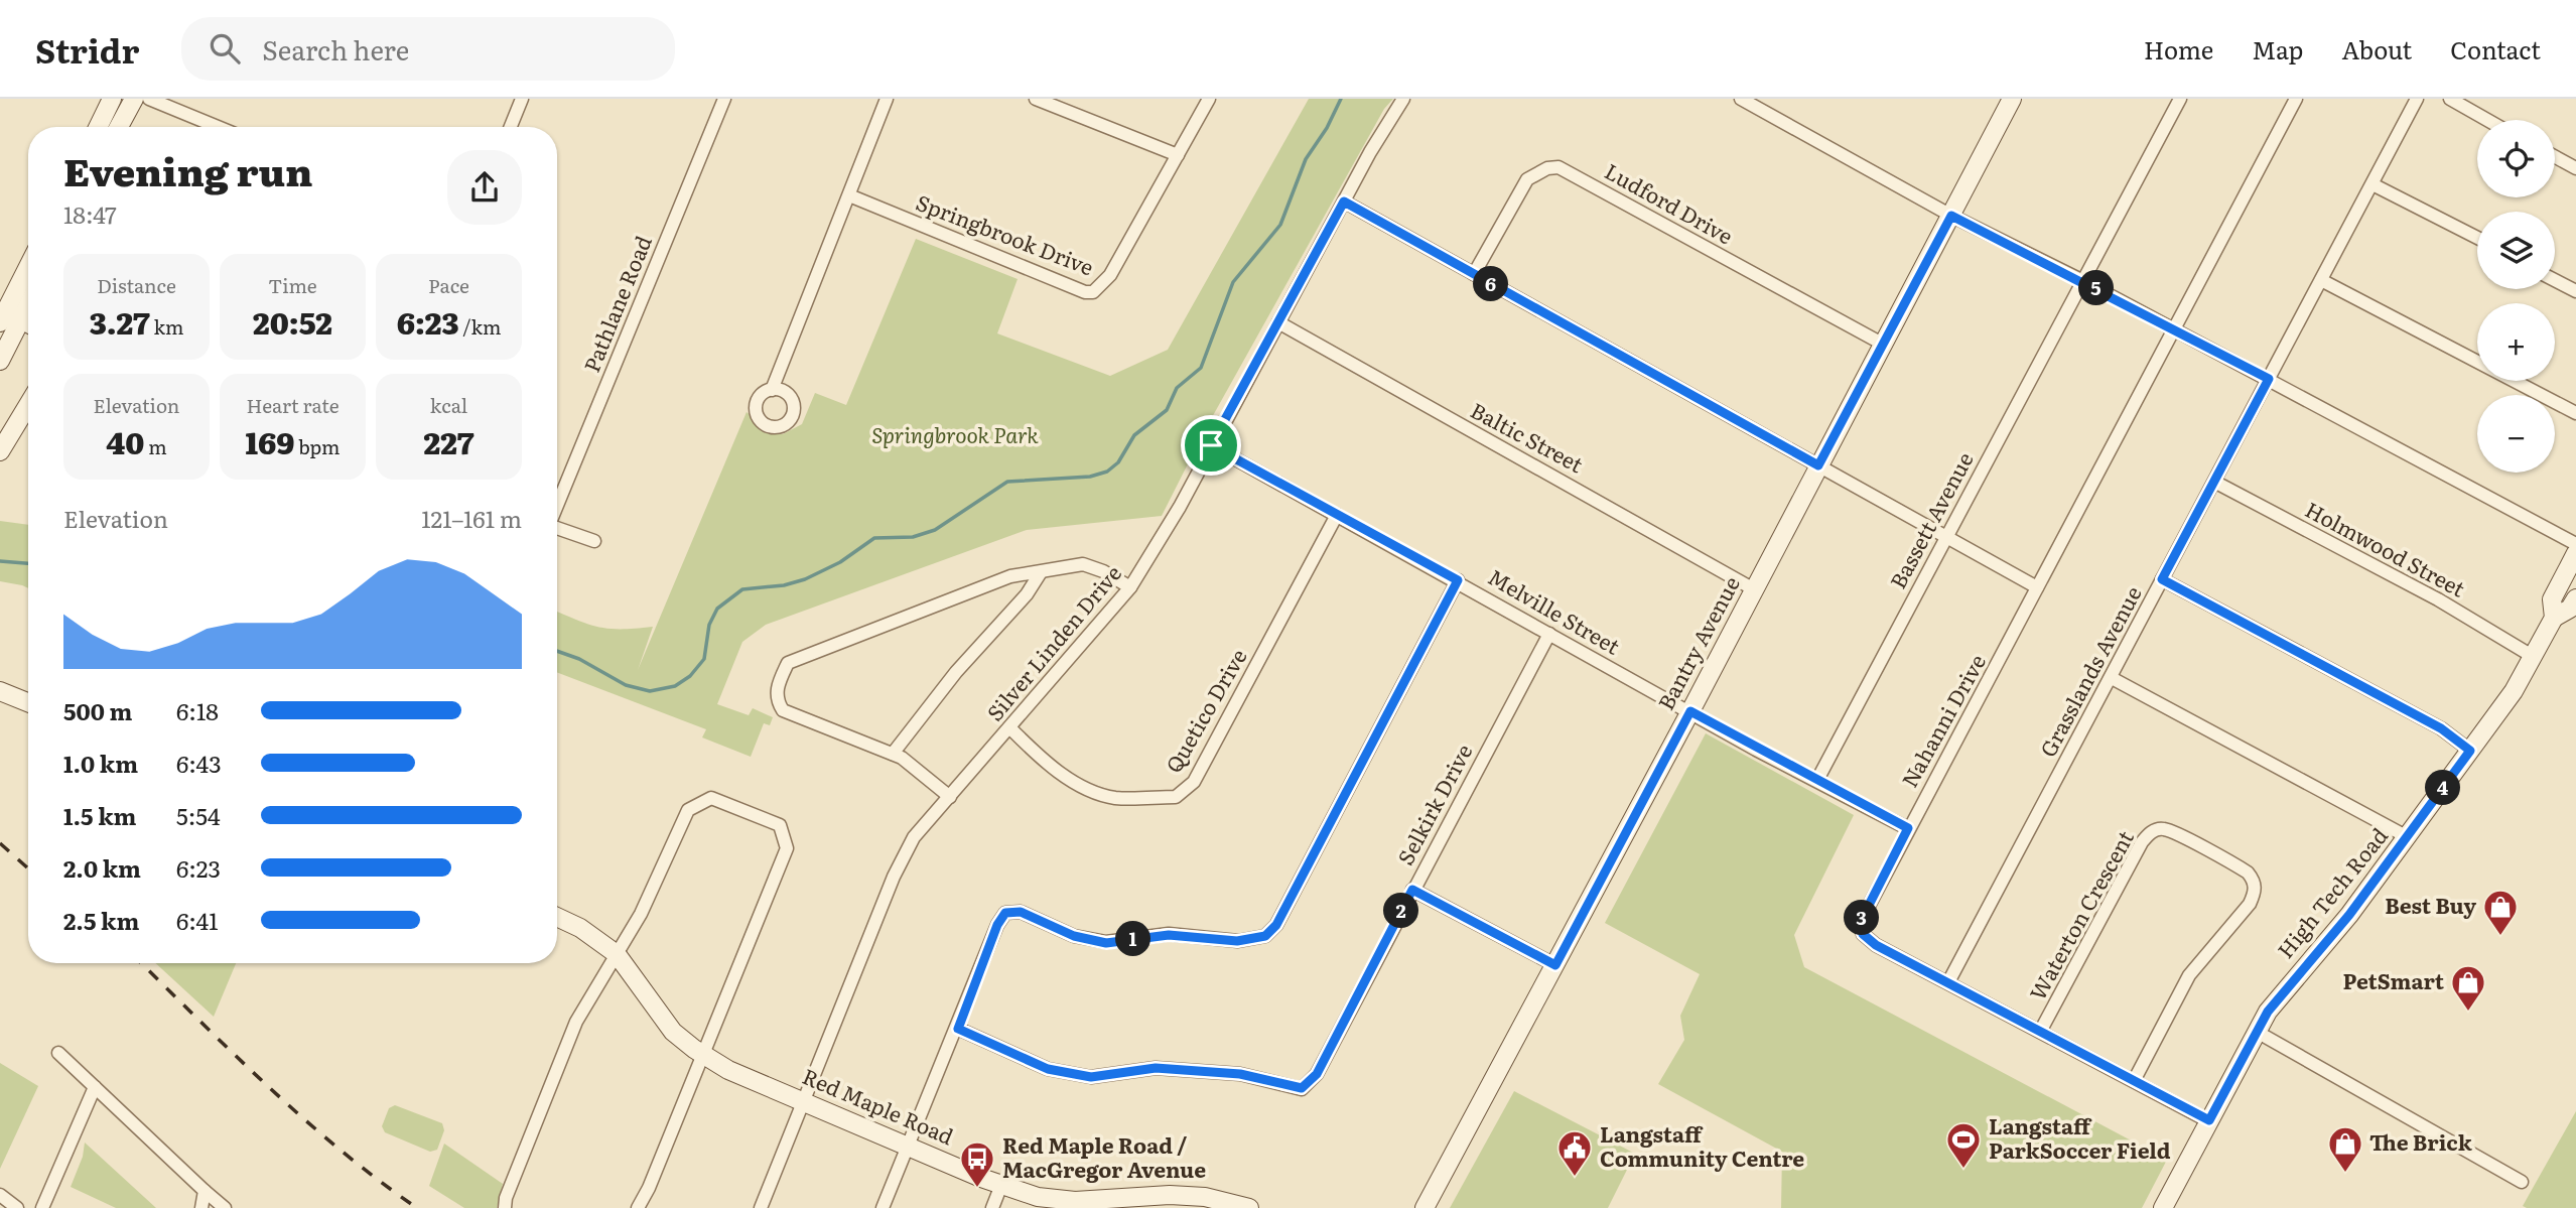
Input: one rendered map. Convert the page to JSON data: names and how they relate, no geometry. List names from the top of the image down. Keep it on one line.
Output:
{"streets":{"street":["Ludford Drive","Springbrook Drive","Pathlane Road","Baltic Street","Bassett Avenue","Holmwood Street","Melville Street","Silver Linden Drive","Bantry Avenue","Grasslands Avenue","Quetico Drive","Nahanni Drive","Selkirk Drive","High Tech Road","Waterton Crescent","Red Maple Road"]},"crossings":[["Ludford Drive","Bantry Avenue"],["Baltic Street","Silver Linden Drive"],["Baltic Street","Bantry Avenue"],["Bassett Avenue","Melville Street"],["Holmwood Street","Grasslands Avenue"],["Holmwood Street","High Tech Road"],["Melville Street","Silver Linden Drive"],["Melville Street","Bantry Avenue"],["Melville Street","Quetico Drive"],["Melville Street","Nahanni Drive"],["Melville Street","Selkirk Drive"],["Silver Linden Drive","Quetico Drive"],["Silver Linden Drive","Red Maple Road"],["Grasslands Avenue","Nahanni Drive"],["Nahanni Drive","High Tech Road"],["Nahanni Drive","Waterton Crescent"]],"parks":["Springbrook Park"],"places":{"shop":["Best Buy","PetSmart","The Brick"],"sports":["Langstaff ParkSoccer Field"],"public building":["Langstaff Community Centre"],"bus stop":["Red Maple Road / MacGregor Avenue"]},"page":{"header":"Stridr","search":"Search here","nav":["Home","Map","About","Contact"],"map_buttons":["+","−"],"heading":["Evening run","18:47"],"stats":[["Distance","3.27 km"],["Time","20:52"],["Pace","6:23 /km"],["Elevation","40 m"],["Heart rate","169 bpm"],["kcal","227"]],"pins":["6","5","4","2","3","1"],"chart":["Elevation","121–161 m"],"list":[{"name":"500 m","note":"6:18"},{"name":"1.0 km","note":"6:43"},{"name":"1.5 km","note":"5:54"},{"name":"2.0 km","note":"6:23"},{"name":"2.5 km","note":"6:41"}]}}
